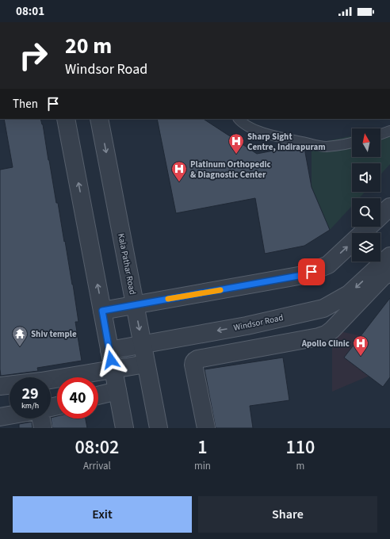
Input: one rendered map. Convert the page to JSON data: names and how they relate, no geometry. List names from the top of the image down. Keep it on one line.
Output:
{"streets":{"street":["Kala Pathar Road","Windsor Road"]},"crossings":[["Kala Pathar Road","Windsor Road"]],"places":{"hospital":["Sharp Sight Centre, Indirapuram","Platinum Orthopedic & Diagnostic Center","Apollo Clinic"],"temple":["Shiv temple"]},"north":"top","page":{"status":"08:01","turn":["20 m","Windsor Road"],"then":"Then","speed":"29 km/h","limit":"40","eta":["08:02","Arrival","1","min","110","m"],"buttons":["Exit","Share"]}}
